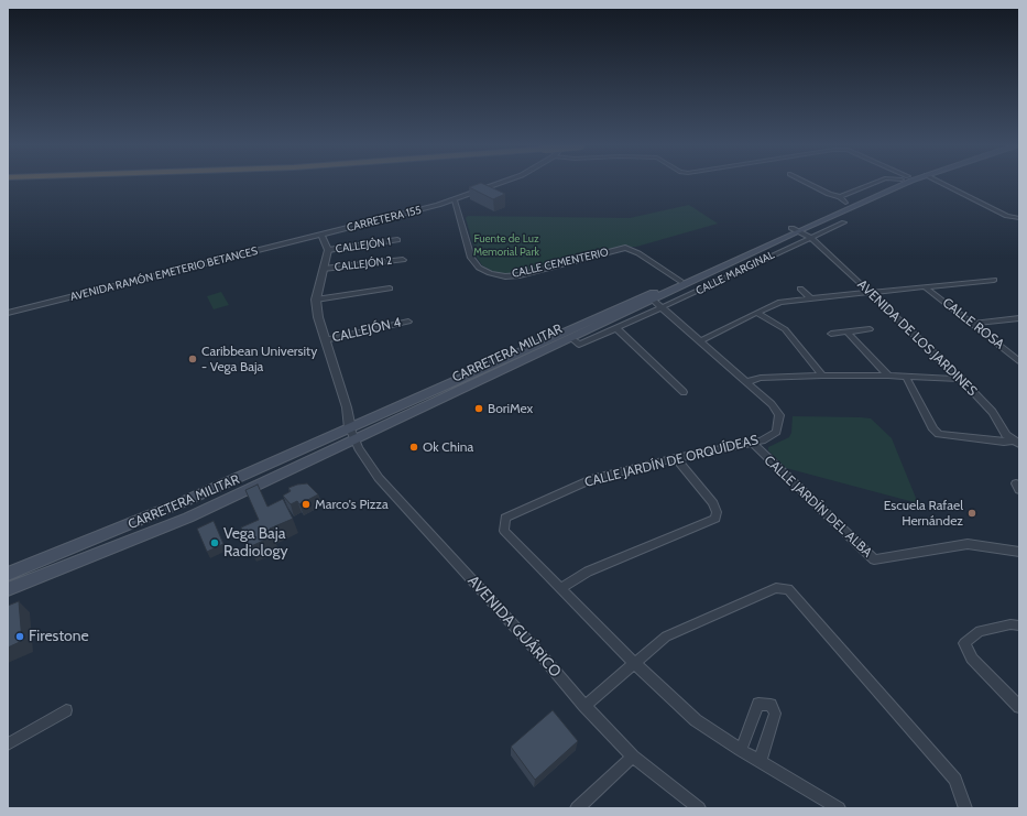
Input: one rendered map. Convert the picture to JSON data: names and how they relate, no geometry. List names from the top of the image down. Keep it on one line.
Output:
{"streets":{"main road":["CARRETERA MILITAR"],"street":["CARRETERA 155","CALLEJÓN 1","CALLE CEMENTERIO","CALLEJÓN 2","CALLE MARGINAL","AVENIDA RAMÓN EMETERIO BETANCES","CALLE ROSA","CALLEJÓN 4","AVENIDA DE LOS JARDINES","CALLE JARDÍN DE ORQUÍDEAS","CALLE JARDÍN DEL ALBA","AVENIDA GUÁRICO"]},"crossings":[["CARRETERA 155","CALLE CEMENTERIO"],["CARRETERA 155","AVENIDA RAMÓN EMETERIO BETANCES"],["CALLE CEMENTERIO","CARRETERA MILITAR"],["CALLE MARGINAL","AVENIDA DE LOS JARDINES"],["CALLE MARGINAL","CARRETERA MILITAR"],["CALLE MARGINAL","CALLE JARDÍN DE ORQUÍDEAS"],["AVENIDA DE LOS JARDINES","CARRETERA MILITAR"],["CARRETERA MILITAR","CALLE JARDÍN DE ORQUÍDEAS"],["CARRETERA MILITAR","AVENIDA GUÁRICO"],["CALLE JARDÍN DE ORQUÍDEAS","CALLE JARDÍN DEL ALBA"]],"parks":["Fuente de Luz Memorial Park"],"places":["Caribbean University - Vega Baja","BoriMex","Ok China","Marco's Pizza","Escuela Rafael Hernández","Vega Baja Radiology","Firestone"]}
